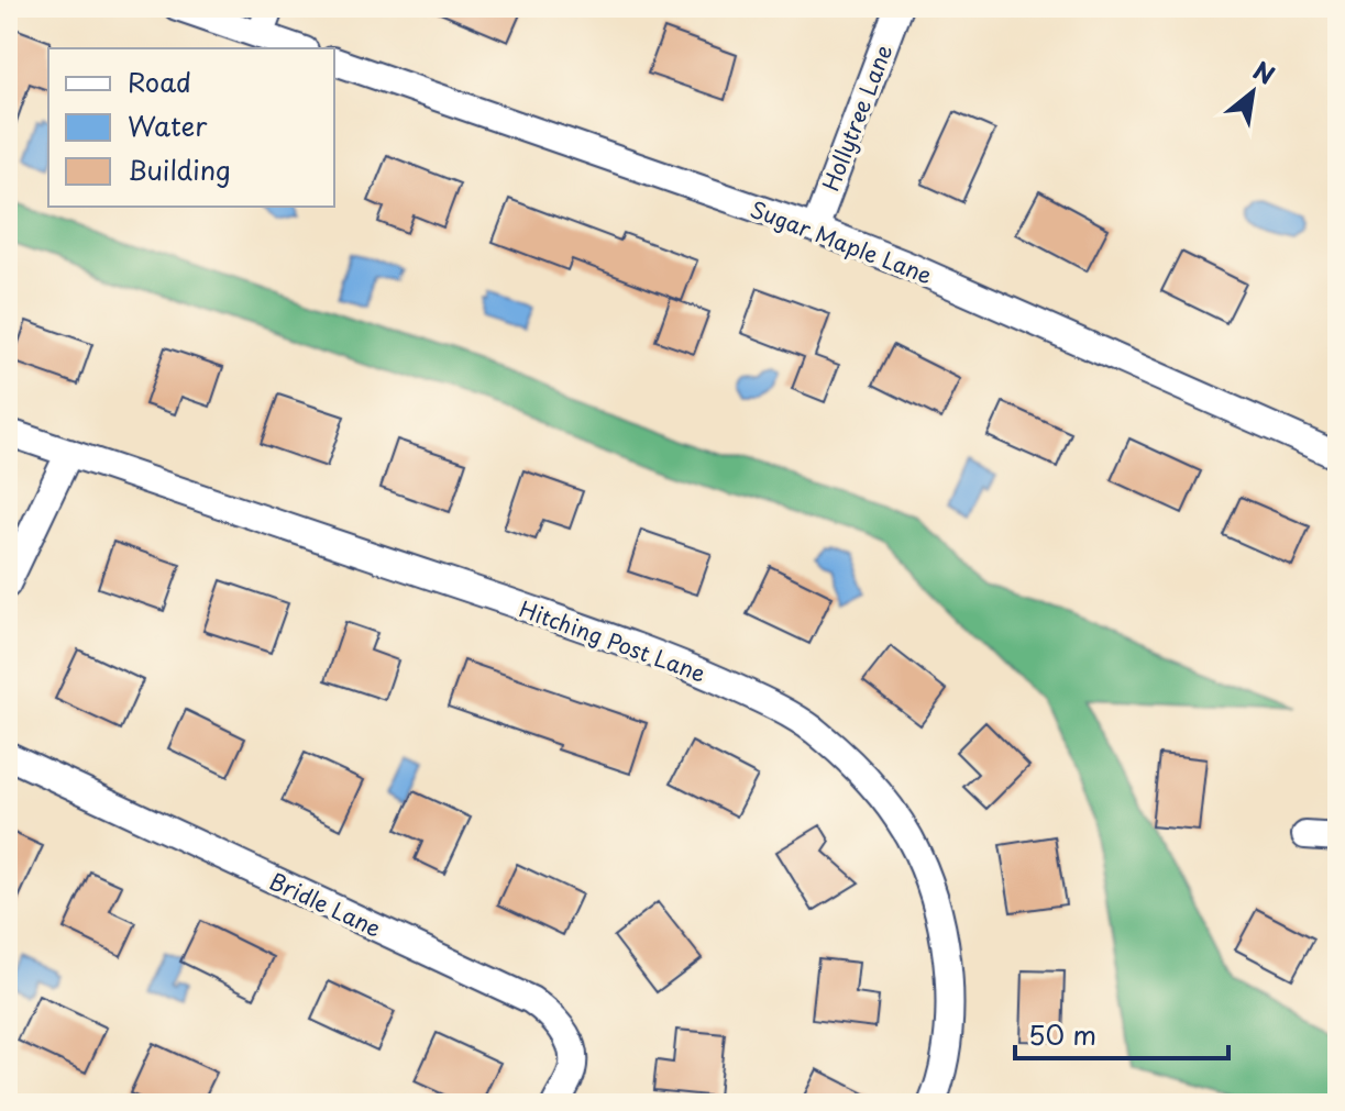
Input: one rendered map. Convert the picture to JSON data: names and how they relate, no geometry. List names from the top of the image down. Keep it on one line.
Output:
{"streets":{"street":["Hollytree Lane","Sugar Maple Lane","Hitching Post Lane","Bridle Lane"]},"crossings":[["Hollytree Lane","Sugar Maple Lane"]],"legend":["Road","Water","Building"],"scale_bar":"50 m","north":"top right"}
